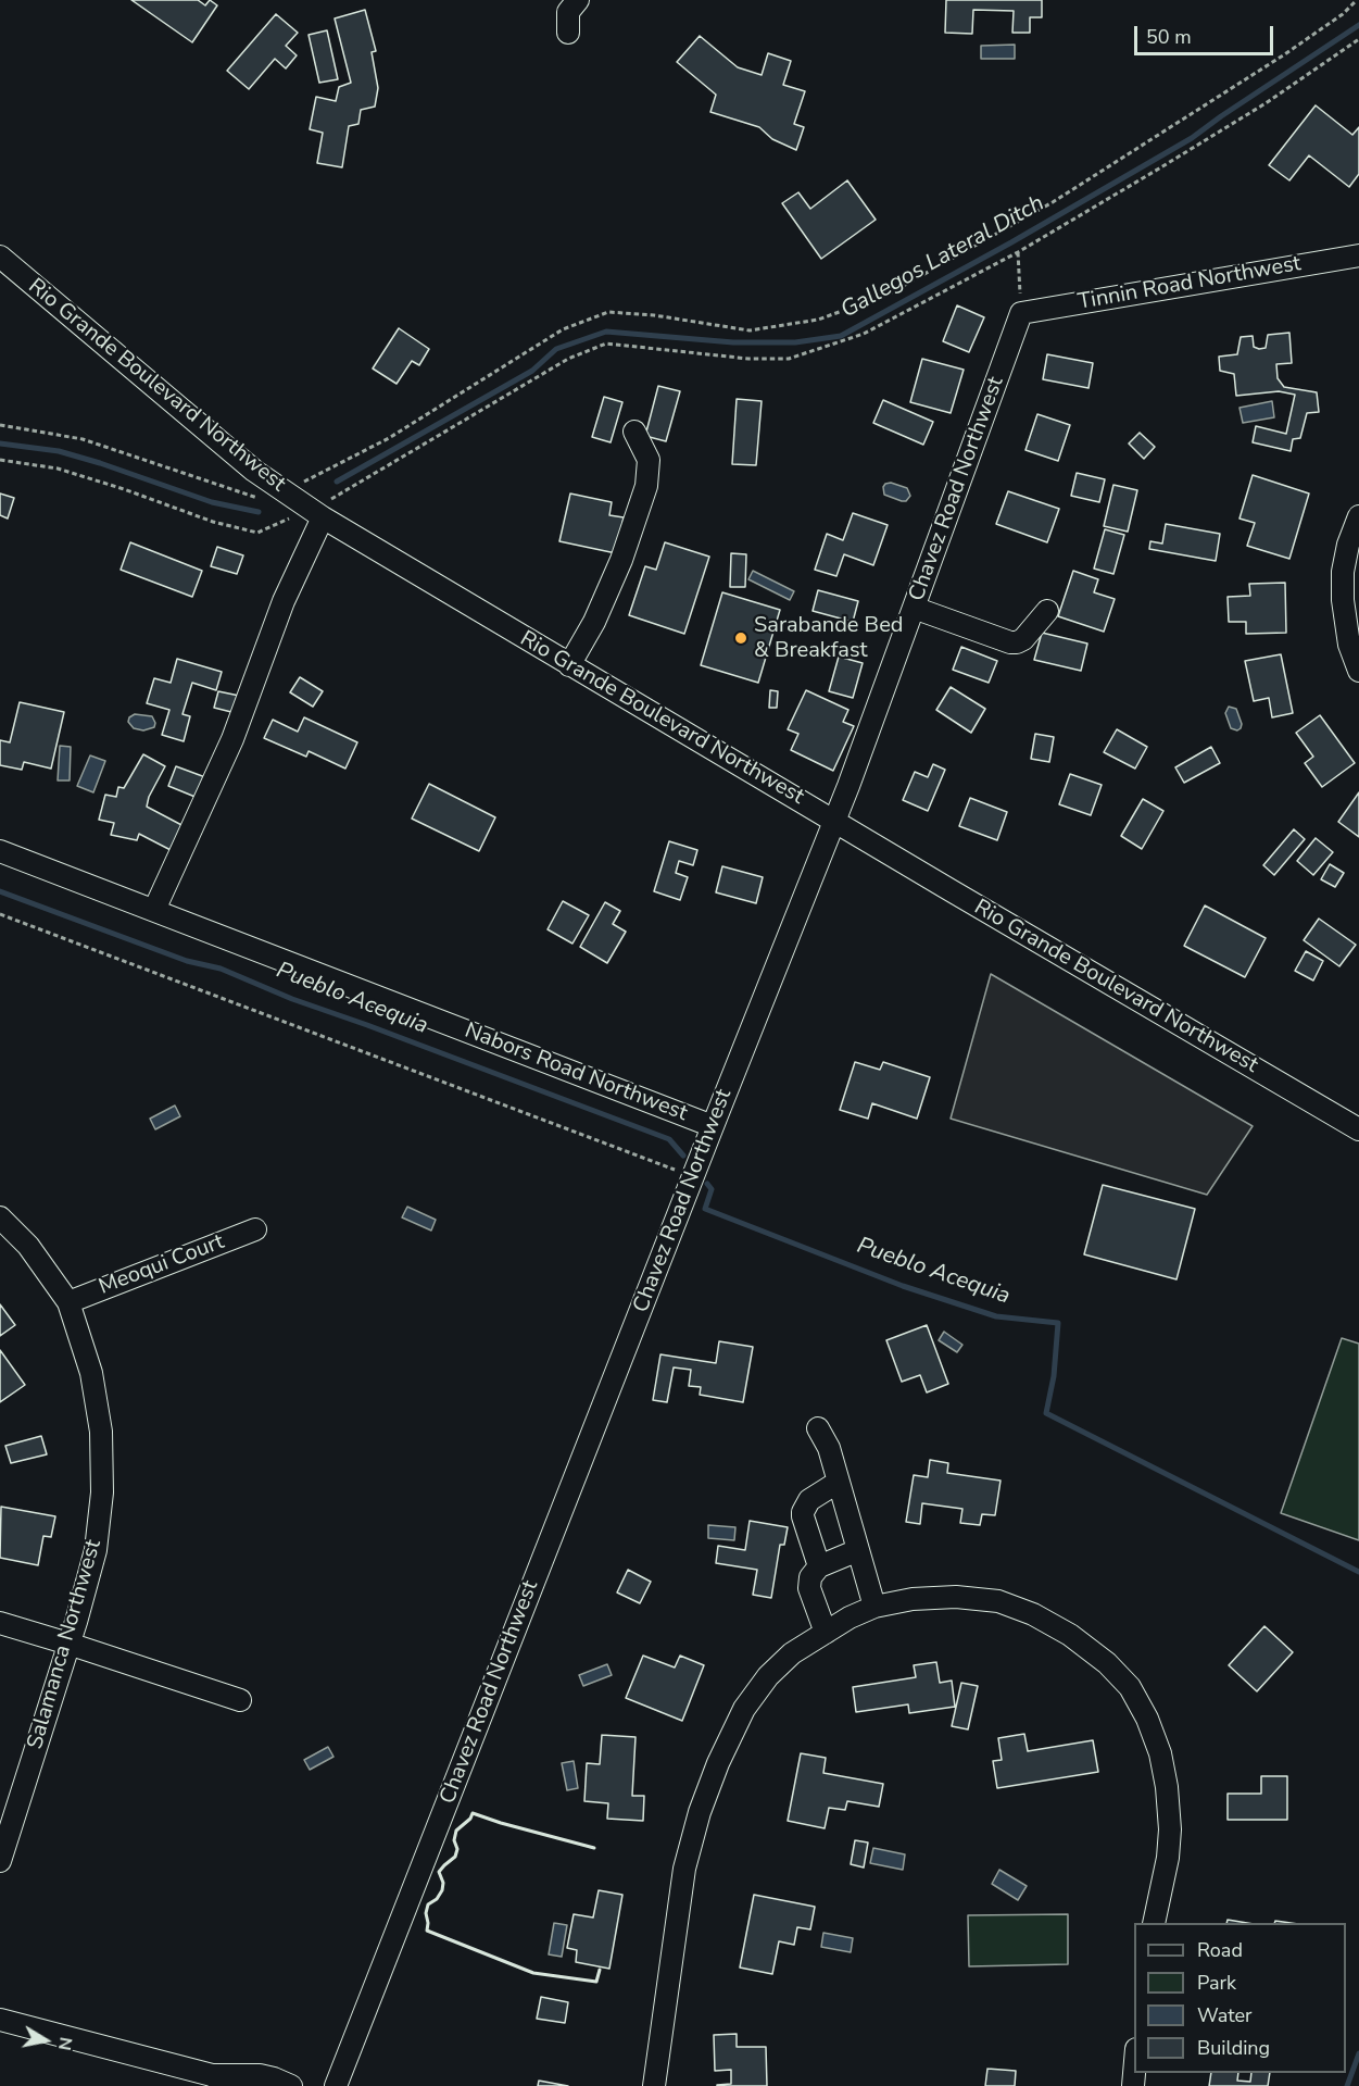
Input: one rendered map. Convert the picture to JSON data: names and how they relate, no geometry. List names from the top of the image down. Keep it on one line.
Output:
{"streets":{"street":["Tinnin Road Northwest","Rio Grande Boulevard Northwest","Chavez Road Northwest","Nabors Road Northwest","Meoqui Court","Salamanca Northwest"]},"crossings":[["Tinnin Road Northwest","Chavez Road Northwest"],["Rio Grande Boulevard Northwest","Chavez Road Northwest"],["Chavez Road Northwest","Nabors Road Northwest"],["Meoqui Court","Salamanca Northwest"]],"water":["Gallegos Lateral Ditch","Pueblo Acequia"],"places":["Sarabande Bed & Breakfast"],"legend":["Road","Park","Water","Building"],"scale_bar":"50 m","north":"right"}
